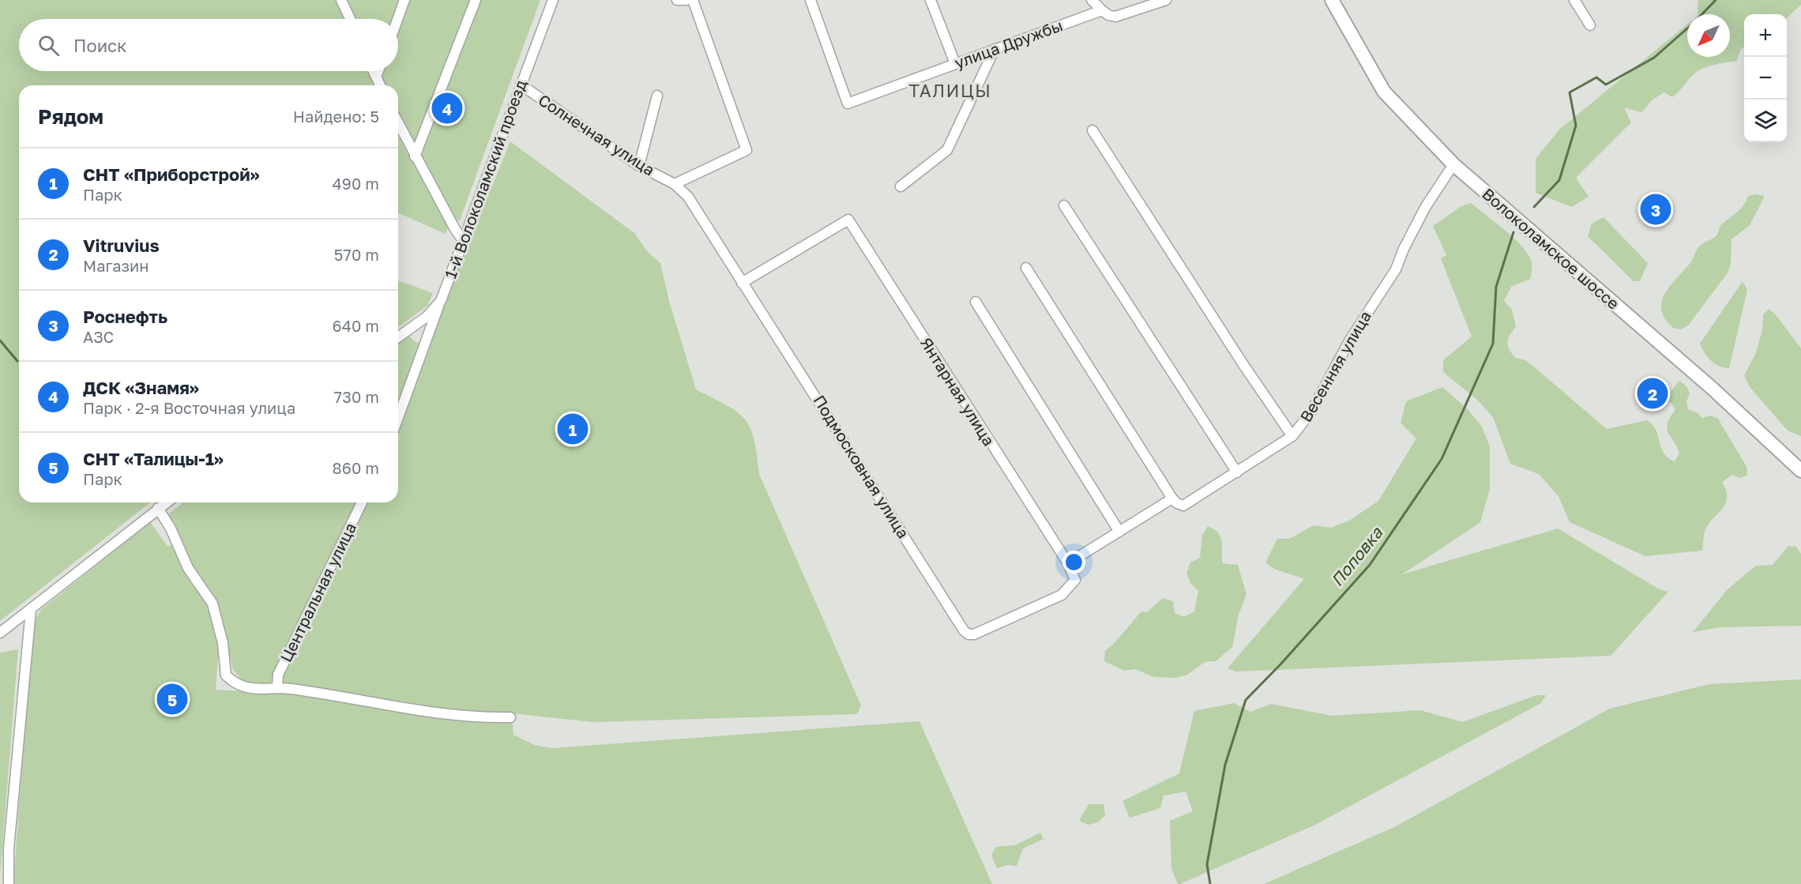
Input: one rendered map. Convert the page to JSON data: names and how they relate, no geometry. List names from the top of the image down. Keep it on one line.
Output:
{"streets":{"main road":["Волоколамское шоссе"],"street":["улица Дружбы","Солнечная улица","1-й Волоколамский проезд","Весенняя улица","Янтарная улица","Подмосковная улица","Центральная улица"]},"crossings":[["Солнечная улица","1-й Волоколамский проезд"],["Солнечная улица","Подмосковная улица"],["Волоколамское шоссе","Весенняя улица"],["Янтарная улица","Подмосковная улица"]],"districts":["ТАЛИЦЫ"],"water":["Поповка"],"north":"bottom left","page":{"map_buttons":["+","−"],"search":"Поиск","heading":["Рядом","Найдено: 5"],"pins":["4","3","2","1","5"],"list":[{"mark":"1","name":"СНТ «Приборстрой»","note":"Парк","value":"490 m"},{"mark":"2","name":"Vitruvius","note":"Магазин","value":"570 m"},{"mark":"3","name":"Роснефть","note":"АЗС","value":"640 m"},{"mark":"4","name":"ДСК «Знамя»","note":"Парк · 2-я Восточная улица","value":"730 m"},{"mark":"5","name":"СНТ «Талицы-1»","note":"Парк","value":"860 m"}]}}
